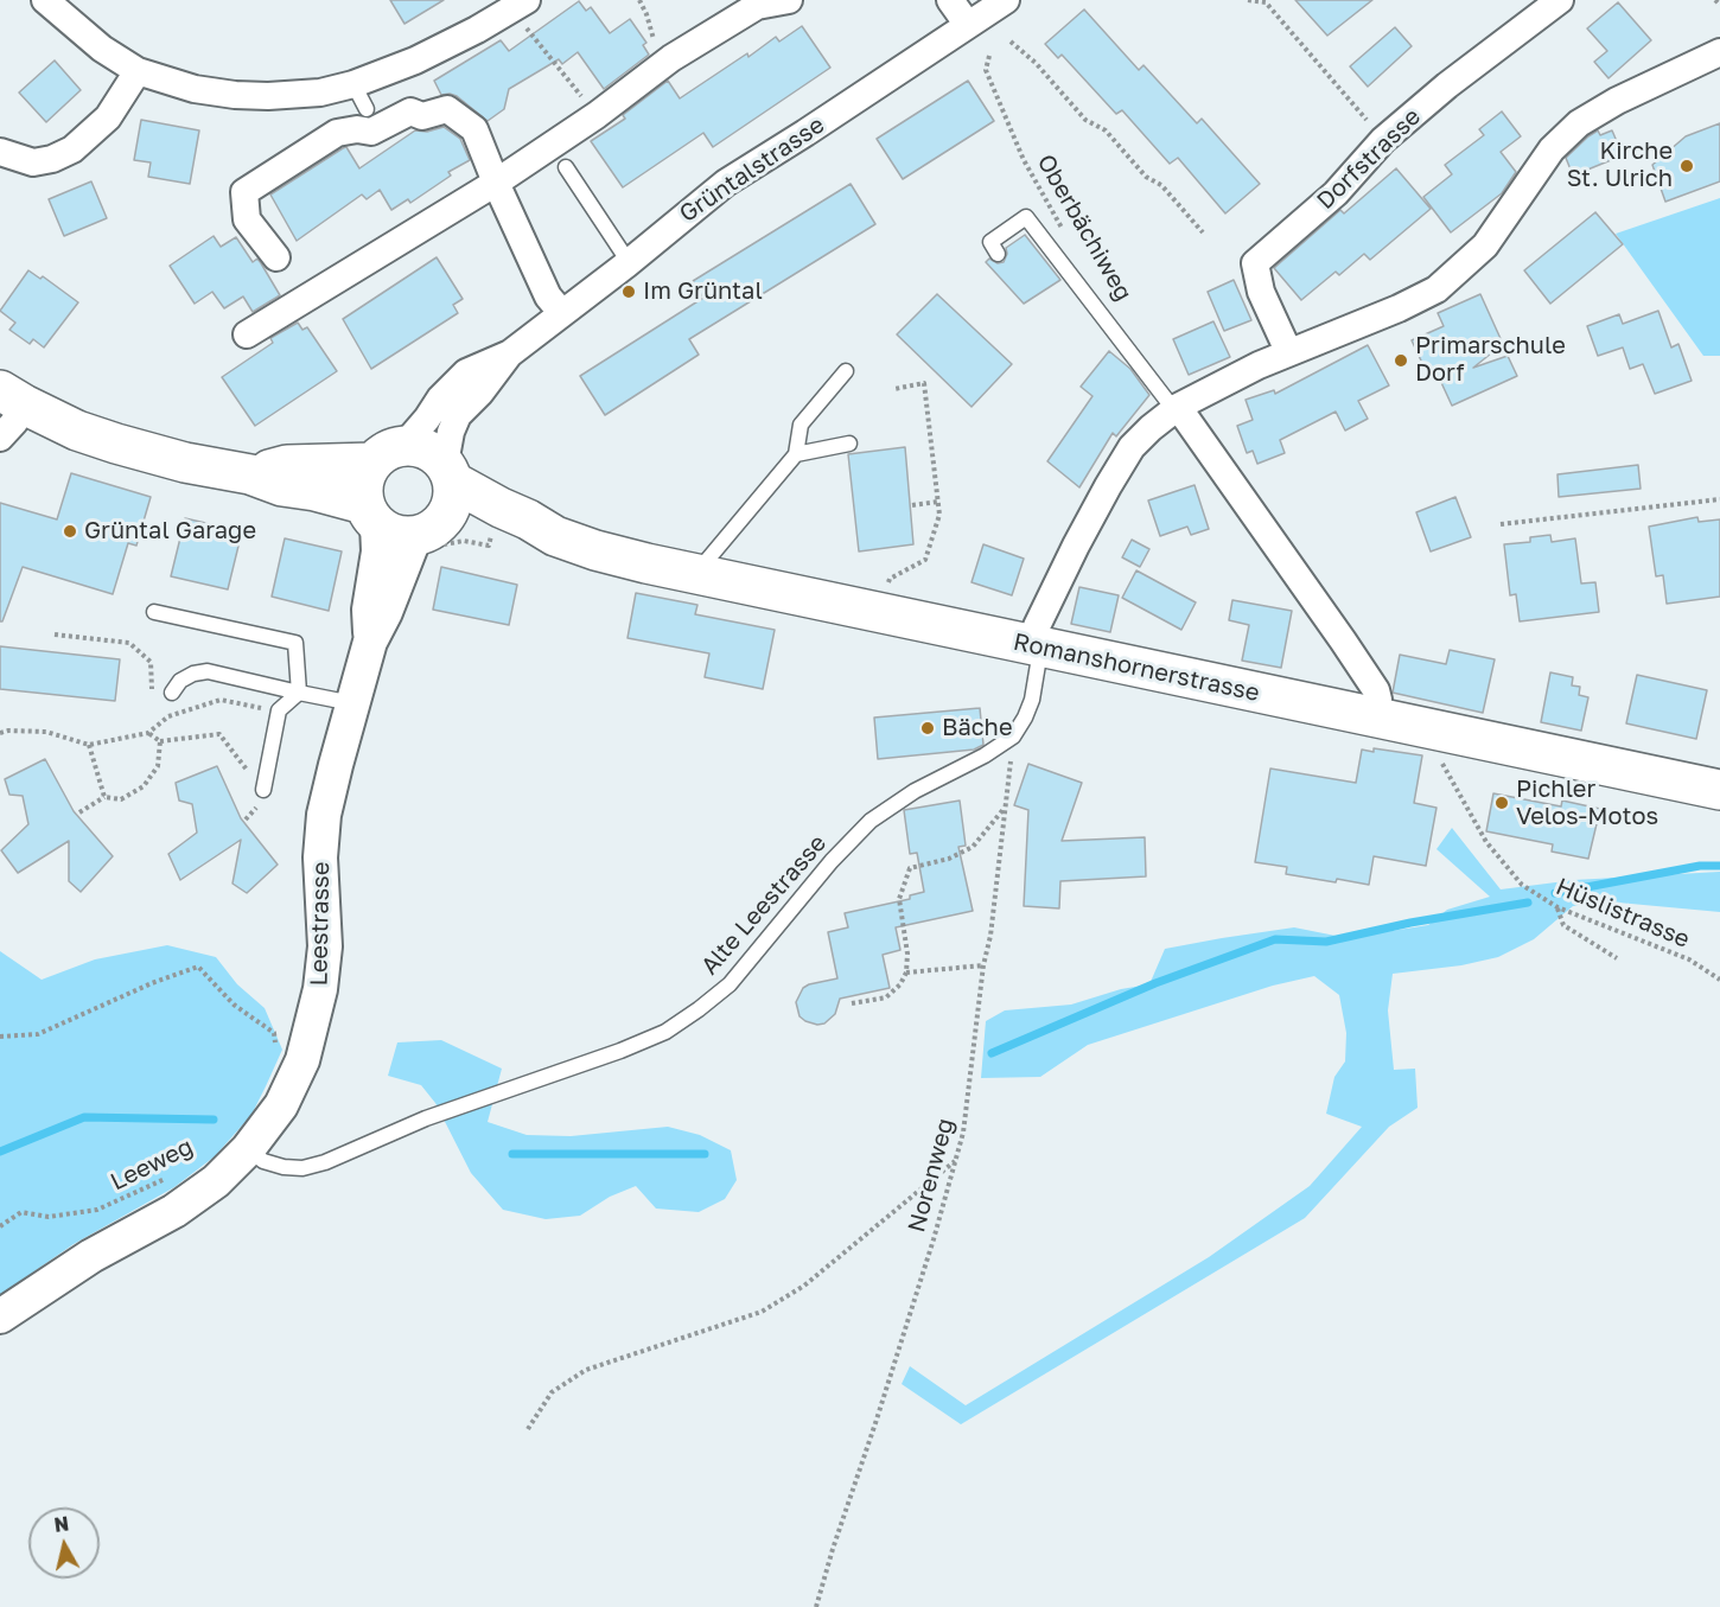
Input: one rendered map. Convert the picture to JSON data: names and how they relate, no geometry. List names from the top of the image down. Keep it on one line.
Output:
{"streets":{"main road":["Romanshornerstrasse"],"street":["Dorfstrasse","Grüntalstrasse","Leestrasse"],"lane":["Alte Leestrasse"],"path":["Oberbächiweg","Hüslistrasse","Leeweg","Norenweg"]},"crossings":[["Grüntalstrasse","Romanshornerstrasse"],["Grüntalstrasse","Leestrasse"],["Romanshornerstrasse","Alte Leestrasse"],["Romanshornerstrasse","Hüslistrasse"],["Romanshornerstrasse","Leestrasse"],["Alte Leestrasse","Leestrasse"],["Alte Leestrasse","Norenweg"]],"places":["Kirche St. Ulrich","Im Grüntal","Primarschule Dorf","Grüntal Garage","Bäche","Pichler Velos-Motos"],"north":"top"}
